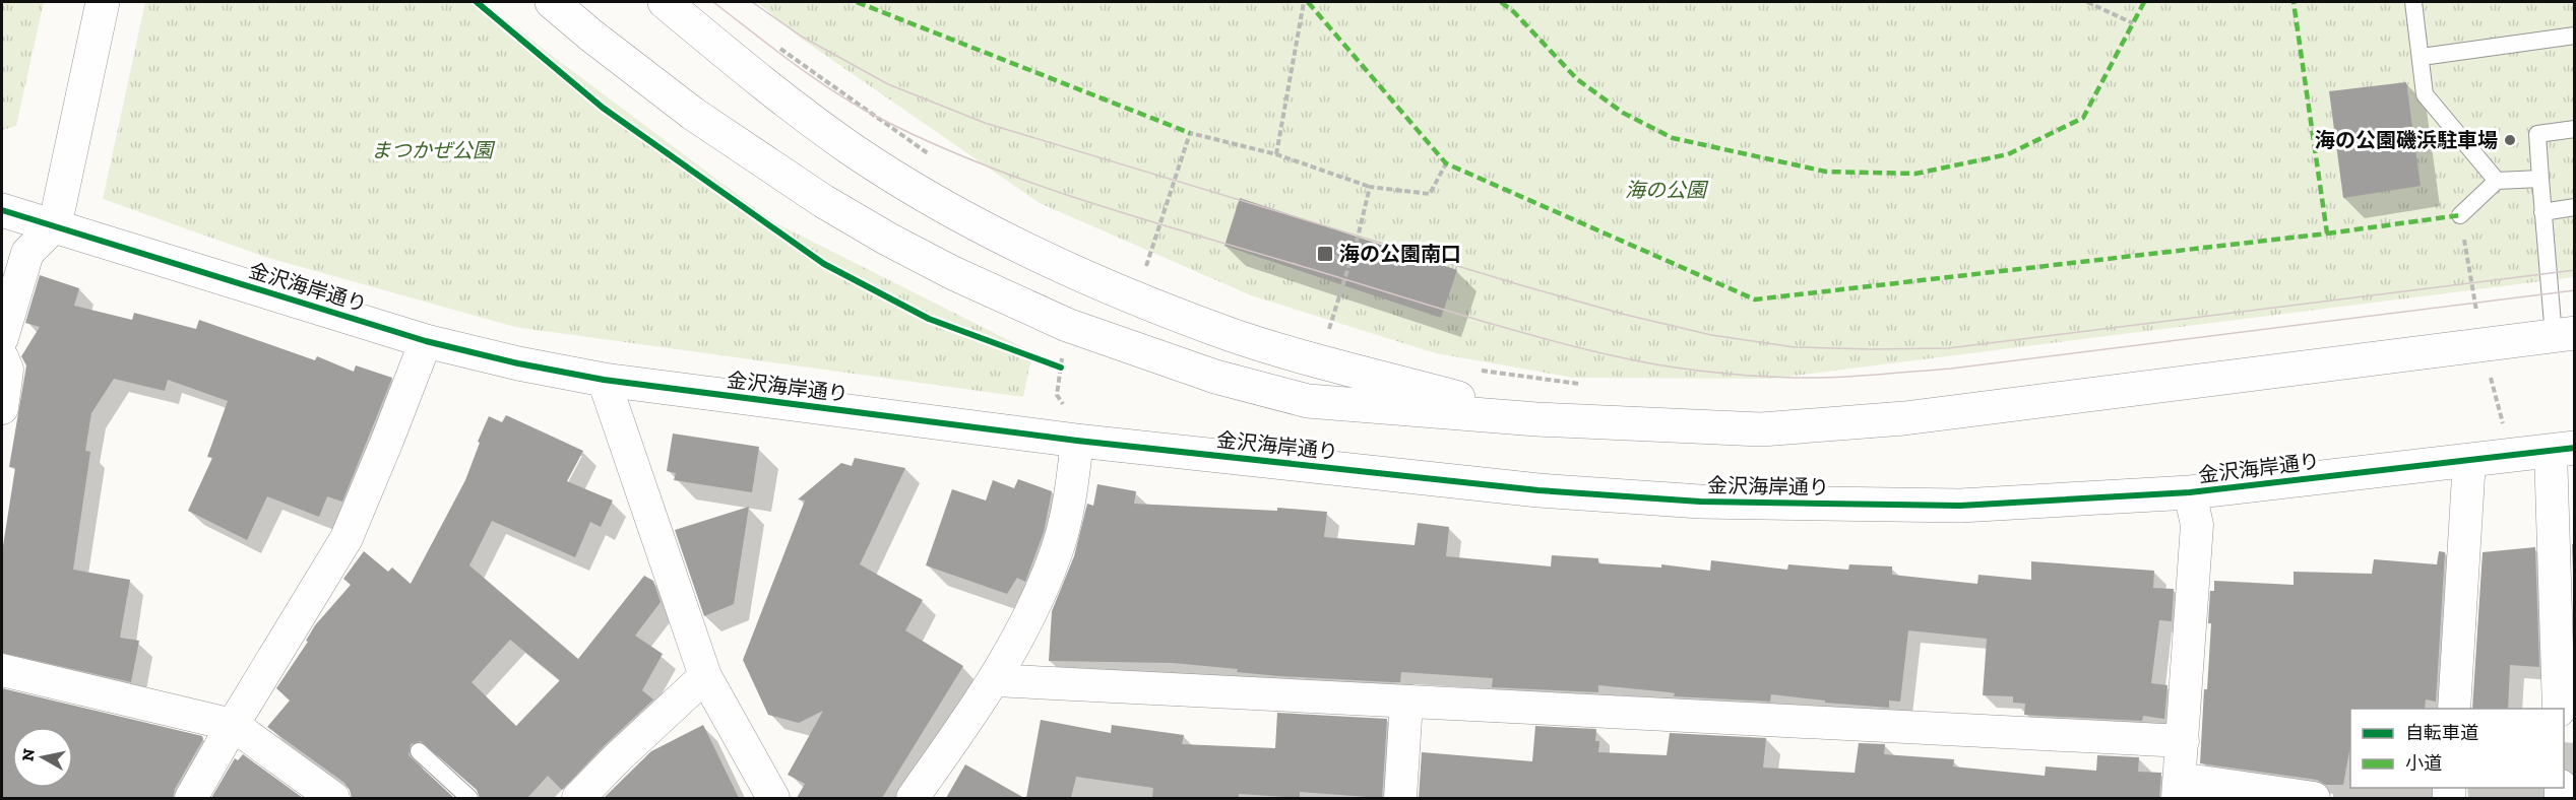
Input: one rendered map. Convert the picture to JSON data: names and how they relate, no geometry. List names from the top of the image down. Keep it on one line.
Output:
{"streets":{"street":["金沢海岸通り"]},"parks":["まつかぜ公園","海の公園"],"places":{"other":["海の公園磯浜駐車場"],"transit":["海の公園南口"]},"legend":["自転車道","小道"],"north":"left"}
